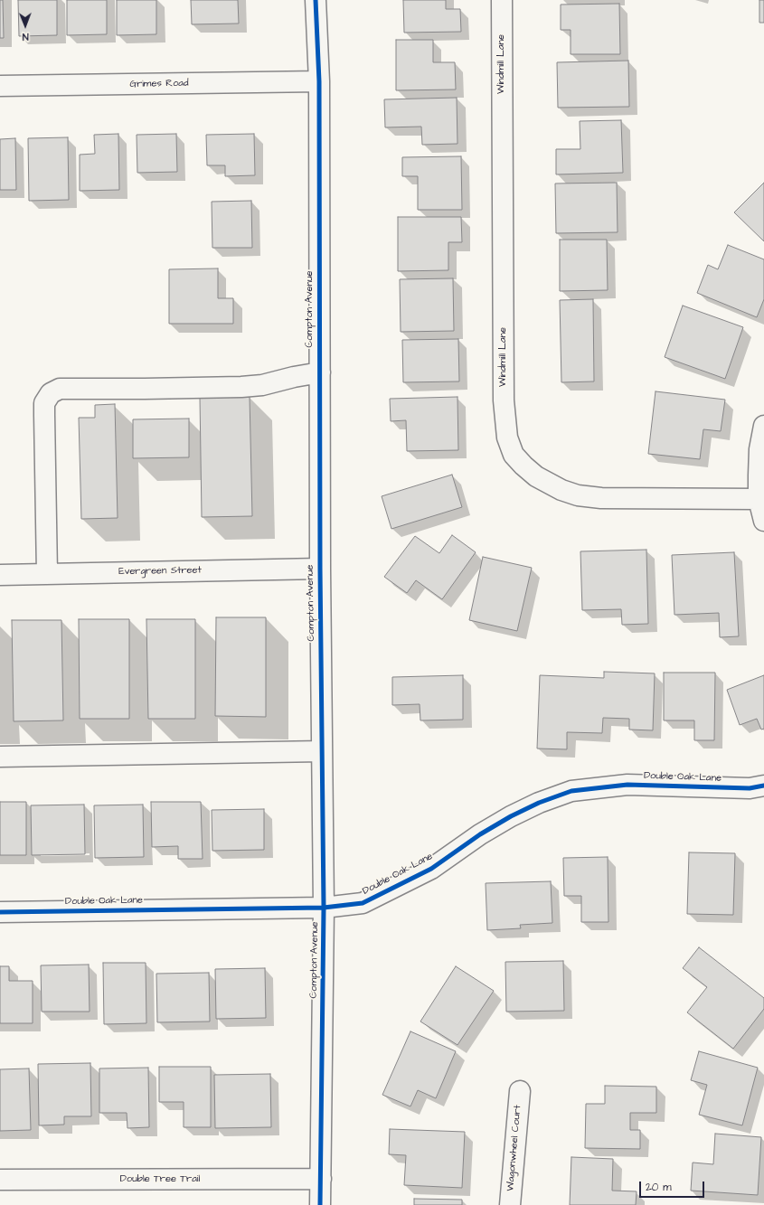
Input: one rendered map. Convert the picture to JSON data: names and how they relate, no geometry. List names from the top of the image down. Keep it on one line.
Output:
{"streets":{"street":["Windmill Lane","Grimes Road","Compton Avenue","Evergreen Street","Double Oak Lane","Wagonwheel Court","Double Tree Trail"]},"crossings":[["Grimes Road","Compton Avenue"],["Compton Avenue","Evergreen Street"],["Compton Avenue","Double Oak Lane"],["Compton Avenue","Double Tree Trail"]],"scale_bar":"20 m","north":"bottom"}
